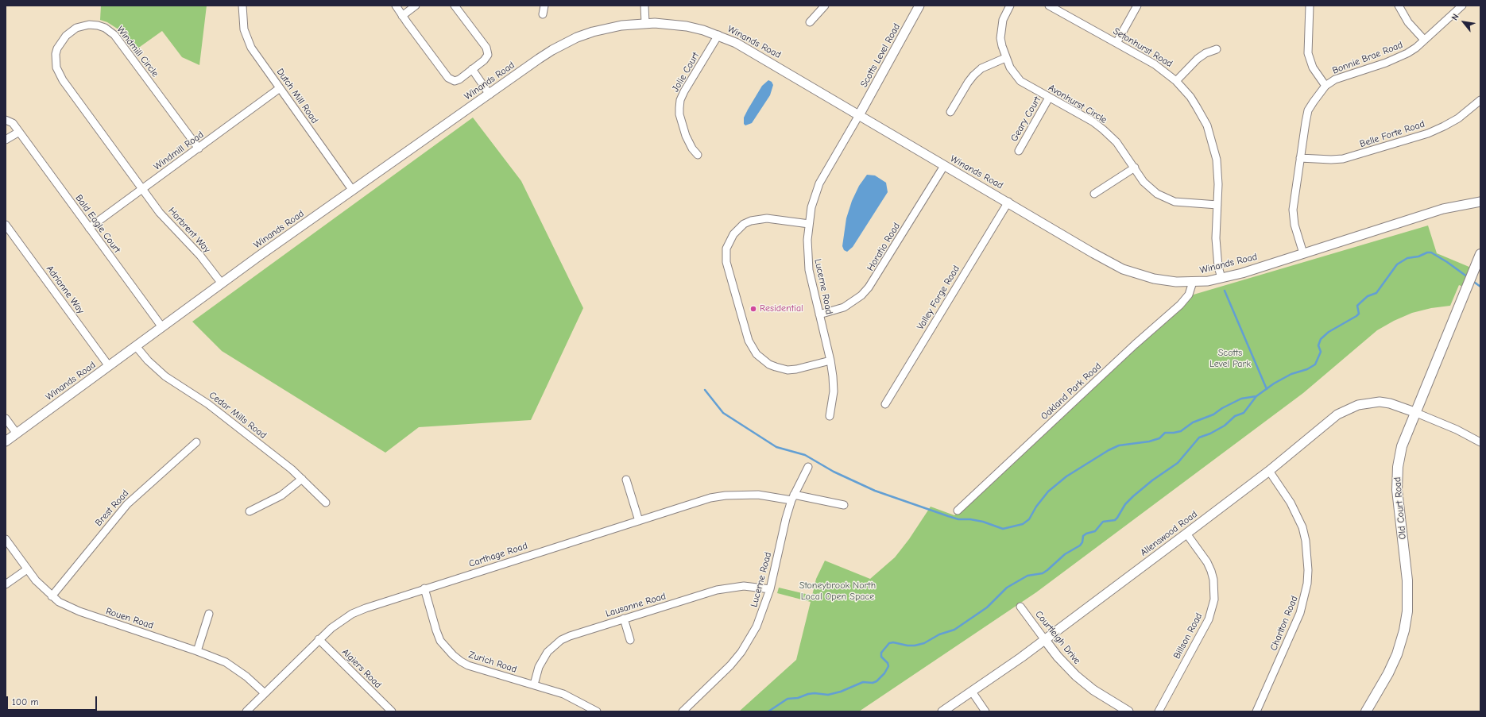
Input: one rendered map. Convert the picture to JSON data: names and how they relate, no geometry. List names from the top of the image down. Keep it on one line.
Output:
{"streets":{"main road":["Old Court Road"],"street":["Winands Road","Setonhurst Road","Windmill Circle","Scotts Level Road","Bonnie Brae Road","Jolie Court","Dutch Mill Road","Avonhurst Circle","Geary Court","Belle Forte Road","Windmill Road","Bald Eagle Court","Harbrent Way","Horatio Road","Lucerne Road","Adrianne Way","Valley Forge Road","Oakland Park Road","Cedar Mills Road","Brest Road","Allenswood Road","Carthage Road","Lausanne Road","Rouen Road","Charlton Road","Billson Road","Courtleigh Drive","Zurich Road","Algiers Road"]},"crossings":[["Winands Road","Setonhurst Road"],["Winands Road","Scotts Level Road"],["Winands Road","Bonnie Brae Road"],["Winands Road","Jolie Court"],["Winands Road","Dutch Mill Road"],["Winands Road","Bald Eagle Court"],["Winands Road","Harbrent Way"],["Winands Road","Horatio Road"],["Winands Road","Lucerne Road"],["Winands Road","Adrianne Way"],["Winands Road","Valley Forge Road"],["Winands Road","Oakland Park Road"],["Winands Road","Cedar Mills Road"],["Setonhurst Road","Avonhurst Circle"],["Windmill Circle","Windmill Road"],["Windmill Circle","Harbrent Way"],["Scotts Level Road","Lucerne Road"],["Bonnie Brae Road","Belle Forte Road"],["Dutch Mill Road","Windmill Road"],["Avonhurst Circle","Geary Court"],["Windmill Road","Bald Eagle Court"],["Windmill Road","Harbrent Way"],["Horatio Road","Lucerne Road"],["Lucerne Road","Carthage Road"],["Lucerne Road","Lausanne Road"],["Brest Road","Rouen Road"],["Old Court Road","Allenswood Road"],["Allenswood Road","Charlton Road"],["Allenswood Road","Billson Road"],["Allenswood Road","Courtleigh Drive"],["Carthage Road","Rouen Road"],["Carthage Road","Zurich Road"],["Carthage Road","Algiers Road"],["Lausanne Road","Zurich Road"]],"parks":["Scotts Level Park","Stoneybrook North Local Open Space"],"places":["Residential"],"scale_bar":"100 m","north":"top left"}
